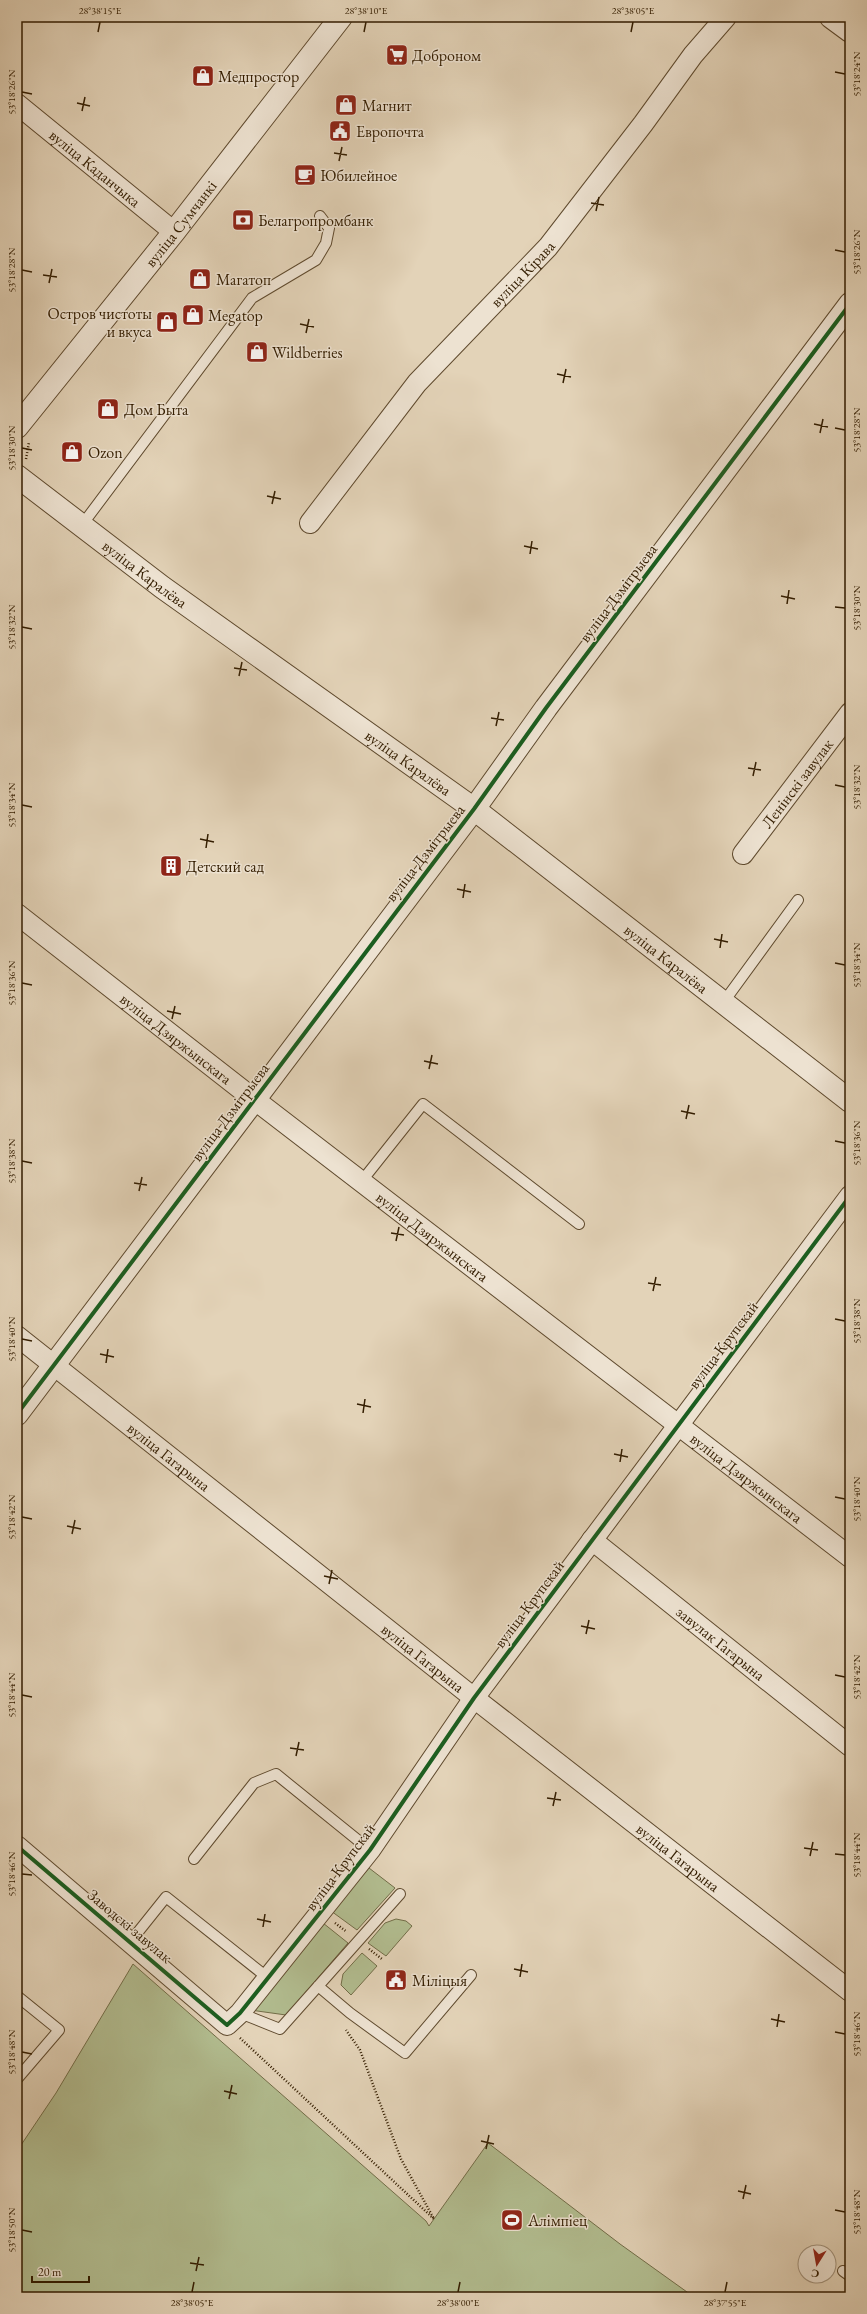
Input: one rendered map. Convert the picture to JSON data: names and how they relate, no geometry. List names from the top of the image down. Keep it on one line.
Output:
{"streets":{"street":["вуліца Каданчыка","вуліца Сумчанкі","вуліца Кірава","вуліца Каралёва","вуліца Дзмітрыева","Ленінскі завулак","вуліца Дзяржынскага","вуліца Крупскай","вуліца Гагарына","завулак Гагарына","Заводскі завулак"]},"crossings":[["вуліца Каданчыка","вуліца Сумчанкі"],["вуліца Каралёва","вуліца Дзмітрыева"],["вуліца Дзмітрыева","вуліца Дзяржынскага"],["вуліца Дзмітрыева","вуліца Гагарына"],["вуліца Дзяржынскага","вуліца Крупскай"],["вуліца Крупскай","вуліца Гагарына"],["вуліца Крупскай","завулак Гагарына"],["вуліца Крупскай","Заводскі завулак"]],"places":{"supermarket":["Доброном"],"shop":["Медпростор","Магнит","Магатоп","Megatop","Остров чистоты и вкуса","Wildberries","Дом Быта","Ozon"],"public building":["Европочта","Міліцыя"],"cafe":["Юбилейное"],"bank":["Белагропромбанк"],"building":["Детский сад"],"sports":["Алімпіец"]},"scale_bar":"20 m","north":"bottom","coordinates":["28°38'15\"E","28°38'10\"E","28°38'05\"E","53°18'24\"N","53°18'26\"N","53°18'28\"N","53°18'30\"N","53°18'32\"N","53°18'34\"N","53°18'36\"N","53°18'38\"N","53°18'40\"N","53°18'42\"N","53°18'44\"N","53°18'46\"N","53°18'48\"N","53°18'50\"N","28°38'00\"E","28°37'55\"E"]}
